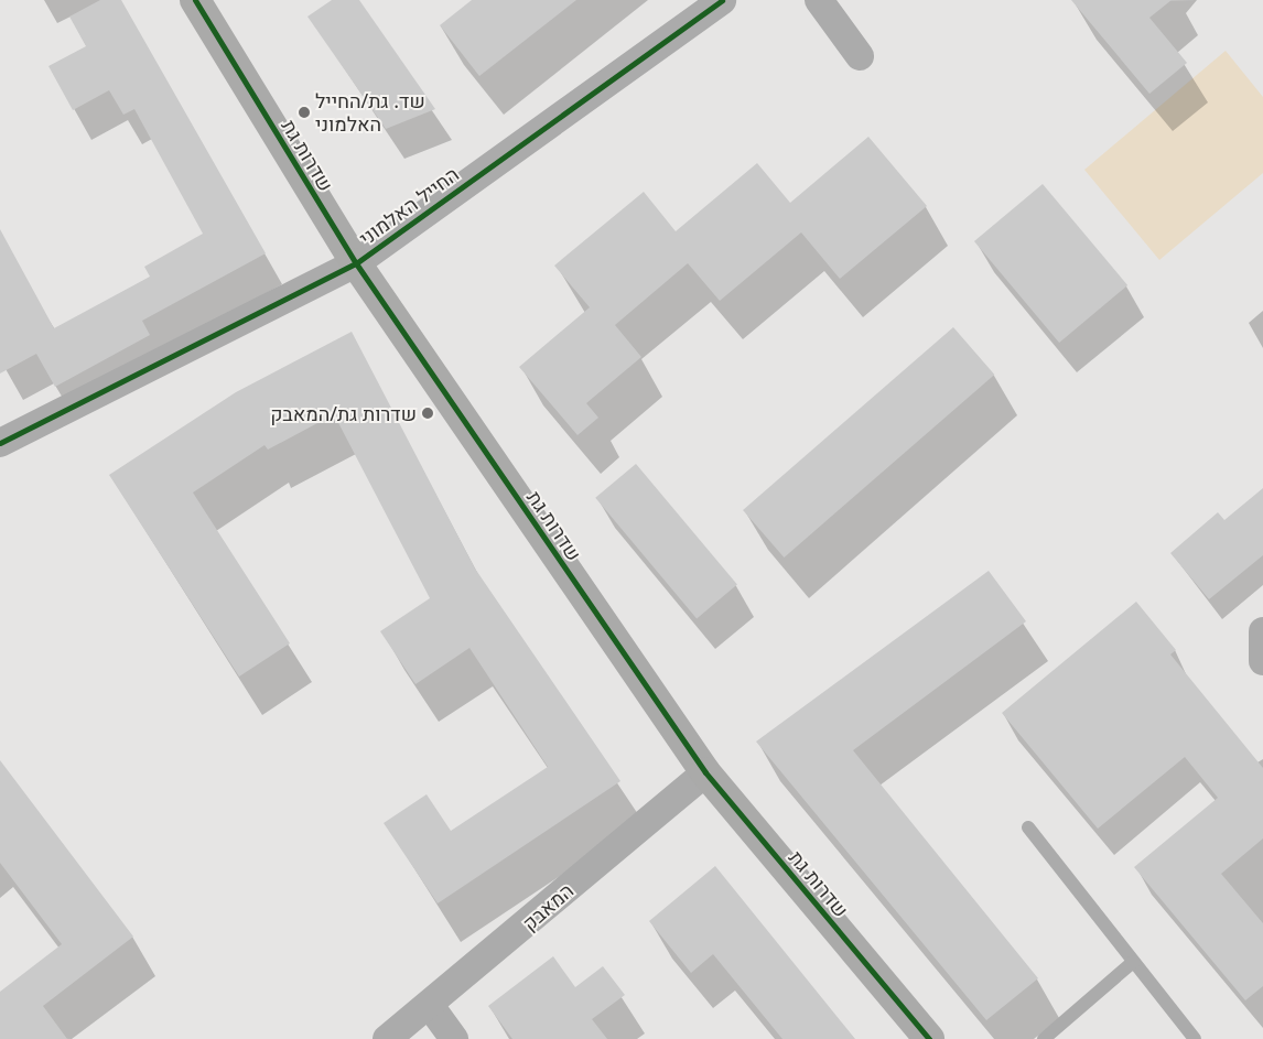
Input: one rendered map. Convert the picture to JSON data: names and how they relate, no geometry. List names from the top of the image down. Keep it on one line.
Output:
{"streets":{"street":["שדרות גת","החייל האלמוני","המאבק"]},"crossings":[["שדרות גת","החייל האלמוני"],["שדרות גת","המאבק"]],"places":["שד. גת/החייל האלמוני","שדרות גת/המאבק"]}
